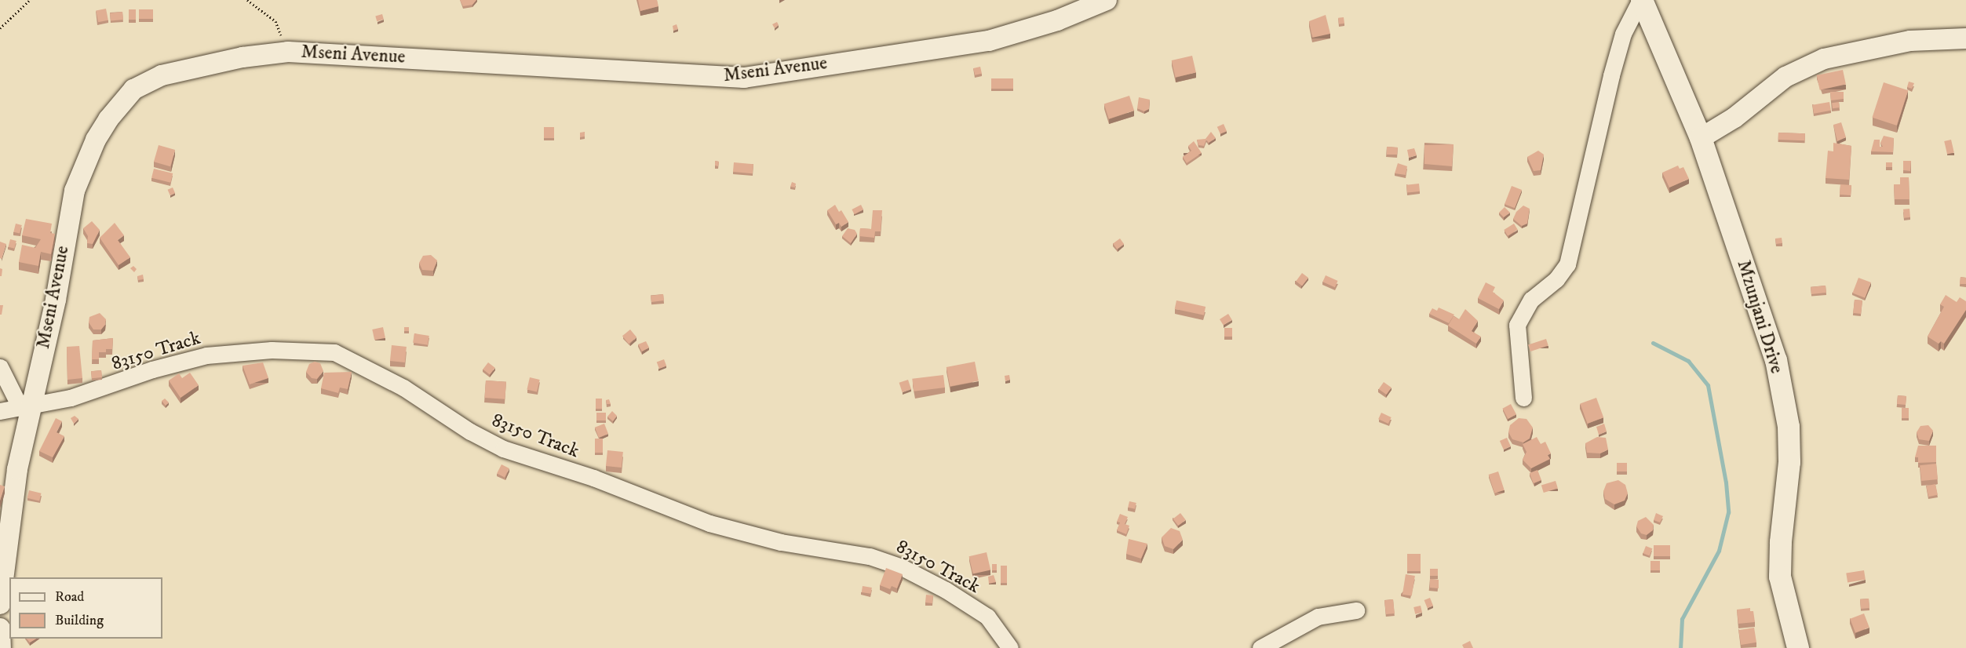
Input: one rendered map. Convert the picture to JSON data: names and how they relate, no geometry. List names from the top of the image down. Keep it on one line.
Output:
{"streets":{"main road":["Mzunjani Drive"],"street":["Mseni Avenue","83150 Track"]},"crossings":[["Mseni Avenue","83150 Track"]],"legend":["Road","Building"]}
